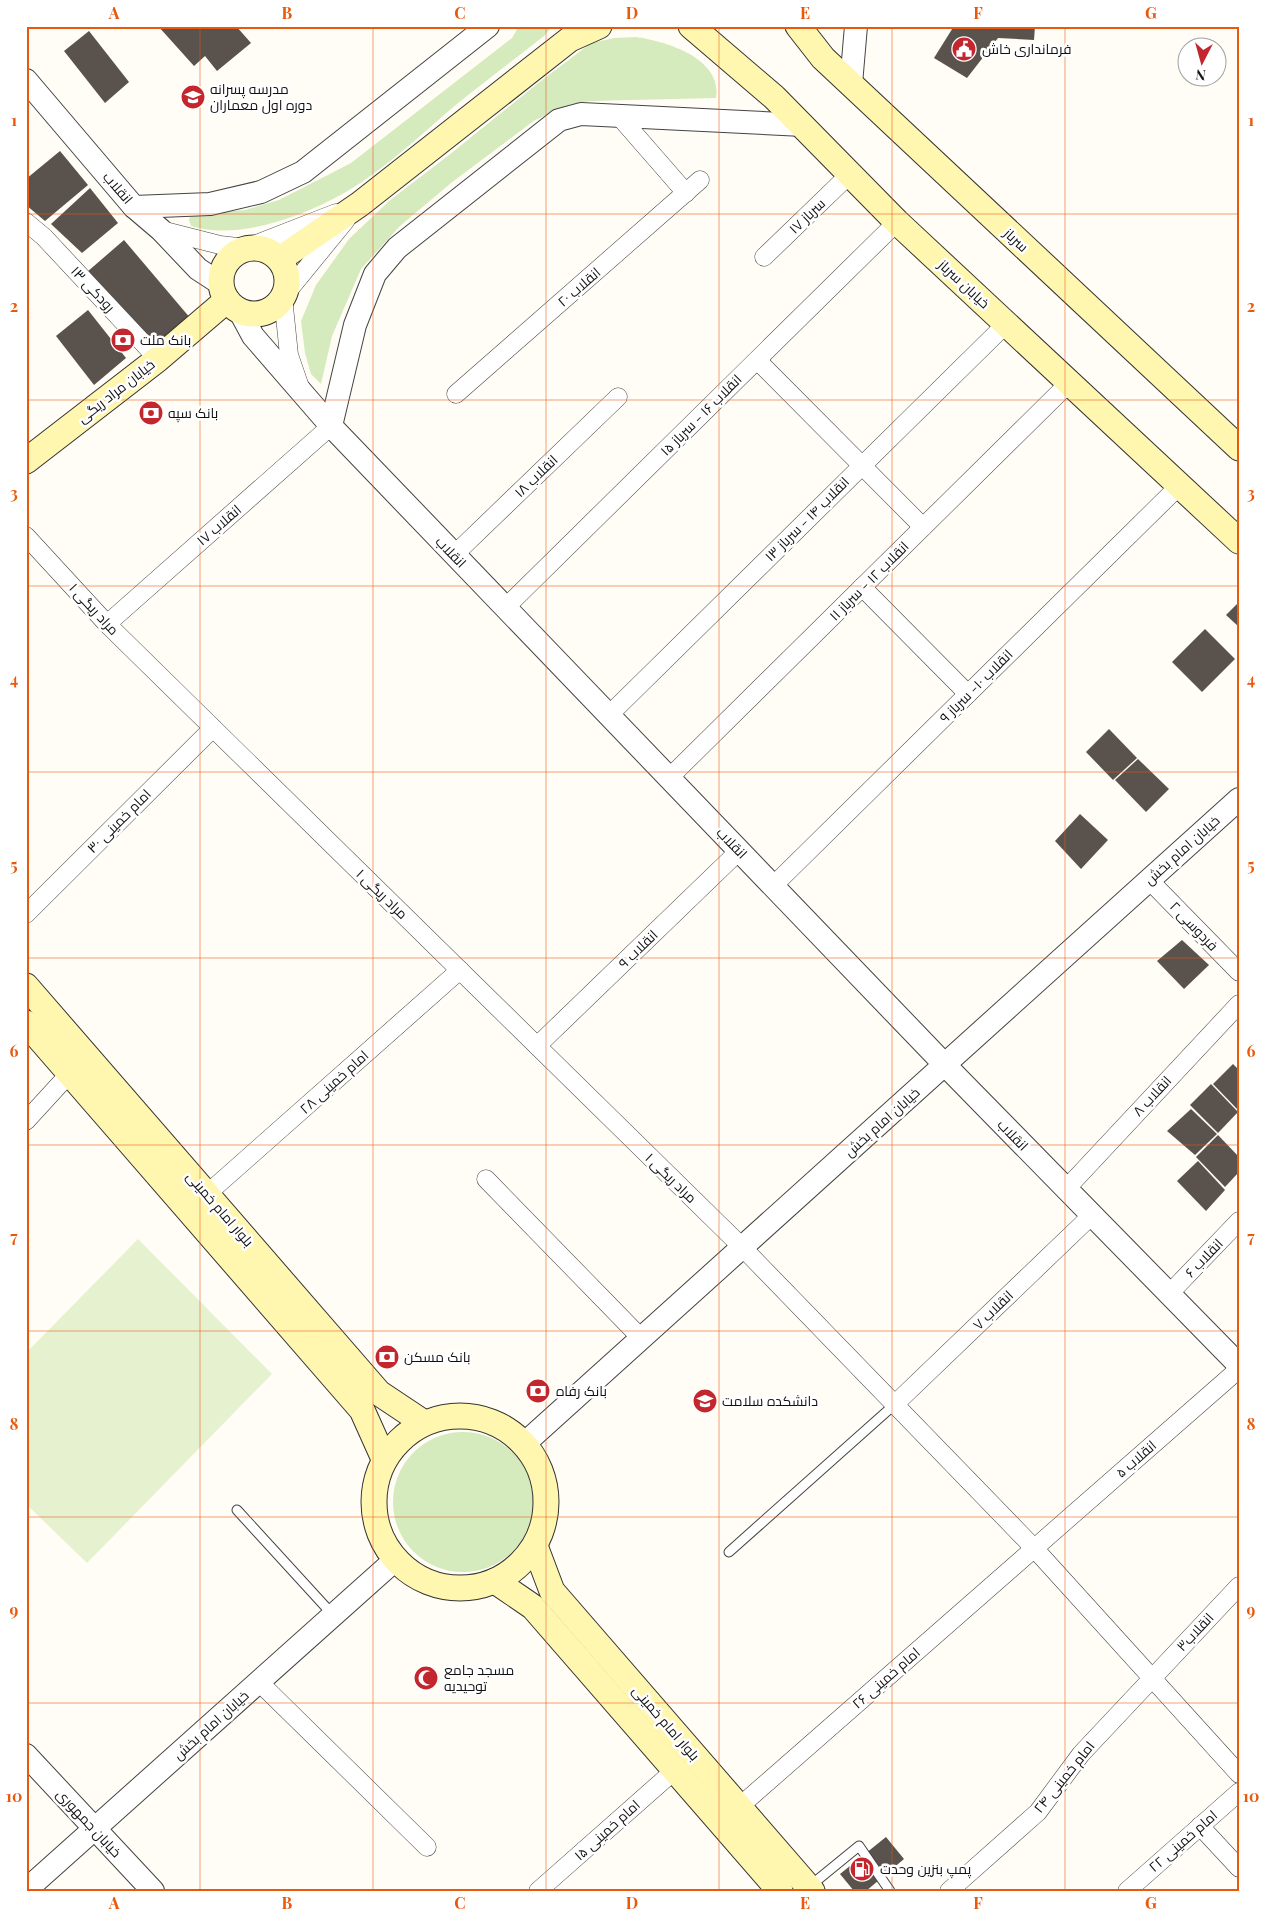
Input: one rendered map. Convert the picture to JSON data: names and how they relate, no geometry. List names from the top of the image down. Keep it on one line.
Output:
{"streets":{"main road":["سرباز","خیابان سرباز","خیابان مراد ریگی","بلوار امام خمینی"],"street":["انقلاب","سرباز ۱۷","انقلاب ۲۰","رودکی ۱۳","انقلاب ۱۶ - سرباز ۱۵","انقلاب ۱۸","انقلاب ۱۴ - سرباز ۱۳","انقلاب ۱۷","انقلاب ۱۲ - سرباز ۱۱","مراد ریگی ۱","انقلاب ۱۰- سرباز ۹","امام خمینی ۳۰","خیابان امام بخش","فردوسی ۲","انقلاب ۹","امام خمینی ۲۸","انقلاب ۸","انقلاب ۶","انقلاب ۷","انقلاب ۵","انقلاب۳","امام خمینی ۲۶","امام خمینی ۲۴","خیابان جمهوری","امام خمینی ۱۵","امام خمینی ۲۲"]},"crossings":[["انقلاب","خیابان مراد ریگی"],["انقلاب","انقلاب ۱۶ - سرباز ۱۵"],["انقلاب","انقلاب ۱۸"],["انقلاب","انقلاب ۱۴ - سرباز ۱۳"],["انقلاب","انقلاب ۱۷"],["انقلاب","انقلاب ۱۲ - سرباز ۱۱"],["انقلاب","انقلاب ۱۰- سرباز ۹"],["انقلاب","خیابان امام بخش"],["انقلاب","انقلاب ۹"],["انقلاب","انقلاب ۸"],["انقلاب","انقلاب ۶"],["انقلاب","انقلاب ۷"],["انقلاب","انقلاب ۵"],["سرباز ۱۷","خیابان سرباز"],["خیابان سرباز","انقلاب ۱۶ - سرباز ۱۵"],["خیابان سرباز","انقلاب ۱۴ - سرباز ۱۳"],["خیابان سرباز","انقلاب ۱۲ - سرباز ۱۱"],["خیابان سرباز","انقلاب ۱۰- سرباز ۹"],["رودکی ۱۳","خیابان مراد ریگی"],["انقلاب ۱۷","مراد ریگی ۱"],["مراد ریگی ۱","امام خمینی ۳۰"],["مراد ریگی ۱","خیابان امام بخش"],["مراد ریگی ۱","انقلاب ۹"],["مراد ریگی ۱","امام خمینی ۲۸"],["مراد ریگی ۱","انقلاب ۷"],["مراد ریگی ۱","انقلاب ۵"],["مراد ریگی ۱","انقلاب۳"],["مراد ریگی ۱","امام خمینی ۲۶"],["مراد ریگی ۱","امام خمینی ۲۴"],["خیابان امام بخش","فردوسی ۲"],["خیابان امام بخش","بلوار امام خمینی"],["خیابان امام بخش","خیابان جمهوری"],["امام خمینی ۲۸","بلوار امام خمینی"],["بلوار امام خمینی","امام خمینی ۲۶"],["بلوار امام خمینی","امام خمینی ۱۵"],["انقلاب ۵","امام خمینی ۲۶"],["انقلاب۳","امام خمینی ۲۴"]],"places":{"public building":["فرمانداری خاش"],"school or university":["مدرسه پسرانه دوره اول معماران","دانشکده سلامت"],"bank":["بانک ملت","بانک سپه","بانک مسکن","بانک رفاه"],"mosque":["مسجد جامع توحیدیه"],"fuel station":["پمپ بنزین وحدت"]},"north":"bottom","grid":{"columns":["A","B","C","D","E","F","G"],"rows":["1","2","3","4","5","6","7","8","9","10"]}}
